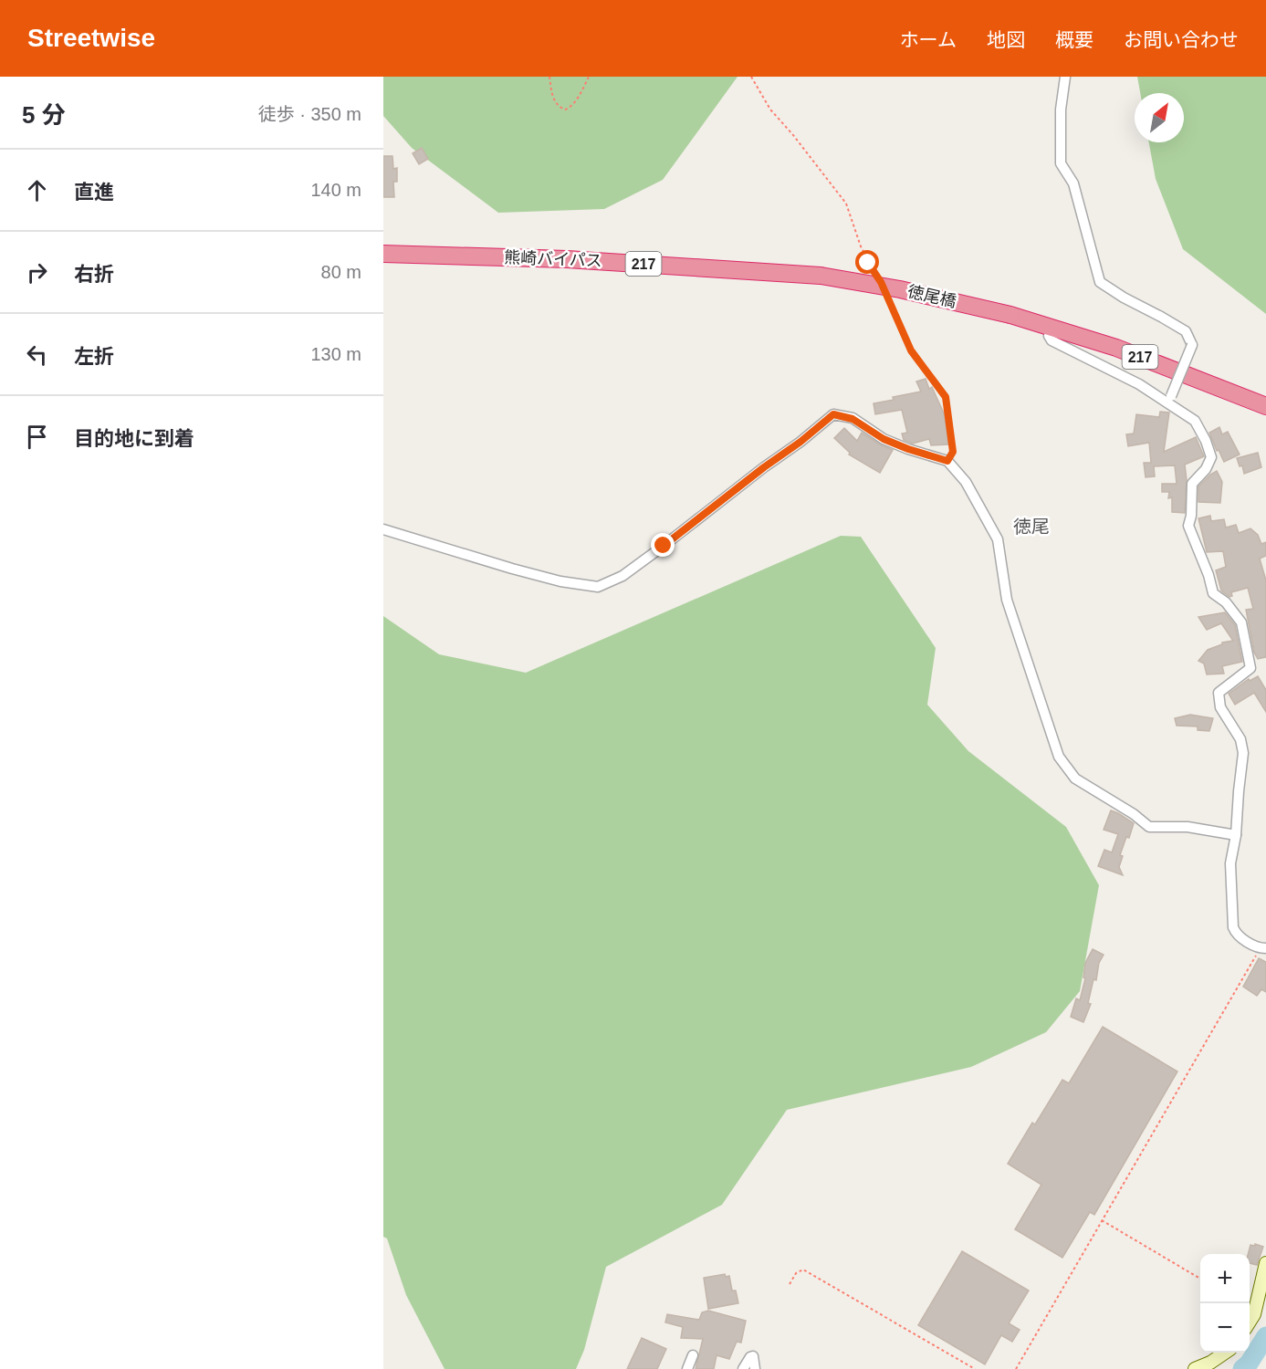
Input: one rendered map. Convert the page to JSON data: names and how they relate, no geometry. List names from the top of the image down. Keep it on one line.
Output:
{"streets":{"highway":["熊崎バイパス","217","徳尾橋"]},"crossings":[["熊崎バイパス","徳尾橋"],["217","徳尾橋"]],"districts":["徳尾"],"north":"top right","page":{"header":"Streetwise","nav":["ホーム","地図","概要","お問い合わせ"],"heading":["5 分","徒歩 · 350 m"],"list":[["直進","140 m"],["右折","80 m"],["左折","130 m"],"目的地に到着"],"map_buttons":["+","−"]}}
